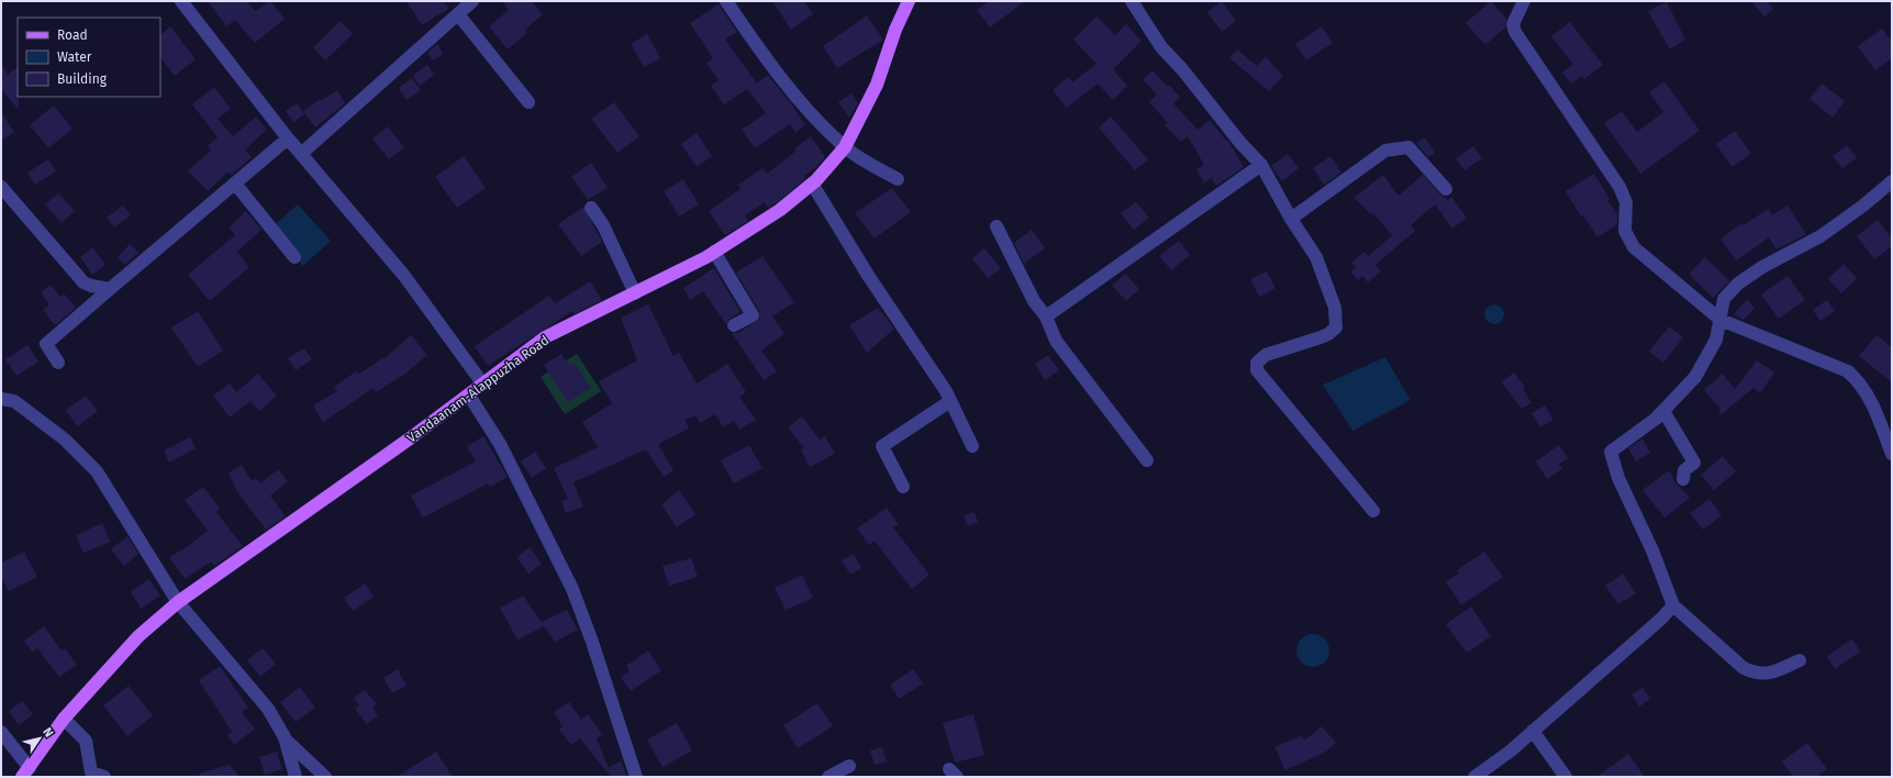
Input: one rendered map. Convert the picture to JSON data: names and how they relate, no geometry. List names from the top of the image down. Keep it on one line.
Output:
{"streets":{"main road":["Vandaanam-Alappuzha Road"]},"legend":["Road","Water","Building"],"north":"top right"}
